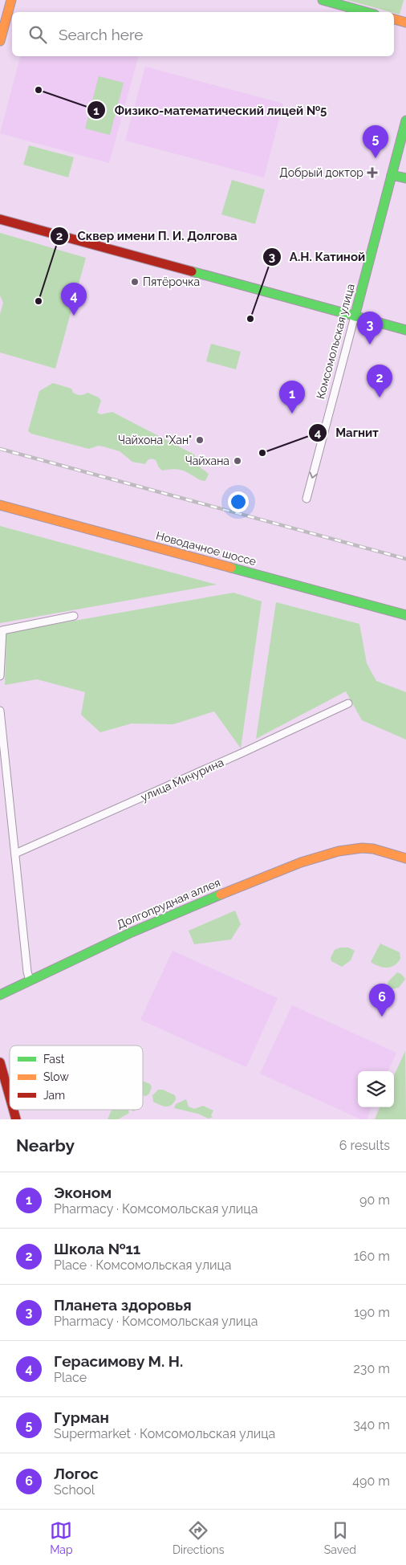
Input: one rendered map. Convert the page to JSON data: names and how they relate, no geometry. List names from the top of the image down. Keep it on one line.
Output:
{"streets":{"street":["Комсомольская улица","Новодачное шоссе","улица Мичурина","Долгопрудная аллея"]},"one_way":["Комсомольская улица"],"places":{"other":["Физико-математический лицей №5","Пятёрочка","Сквер имени П. И. Долгова","А.Н. Катиной","Чайхона \"Хан\"","Магнит","Чайхана"],"health":["Добрый доктор"]},"legend":["Fast","Slow","Jam"],"page":{"search":"Search here","pins":["5","4","3","2","1","6"],"heading":["Nearby","6 results"],"list":[{"mark":"1","name":"Эконом","note":"Pharmacy · Комсомольская улица","value":"90 m"},{"mark":"2","name":"Школа №11","note":"Place · Комсомольская улица","value":"160 m"},{"mark":"3","name":"Планета здоровья","note":"Pharmacy · Комсомольская улица","value":"190 m"},{"mark":"4","name":"Герасимову М. Н.","note":"Place","value":"230 m"},{"mark":"5","name":"Гурман","note":"Supermarket · Комсомольская улица","value":"340 m"},{"mark":"6","name":"Логос","note":"School","value":"490 m"}],"nav":["Map","Directions","Saved"]}}
